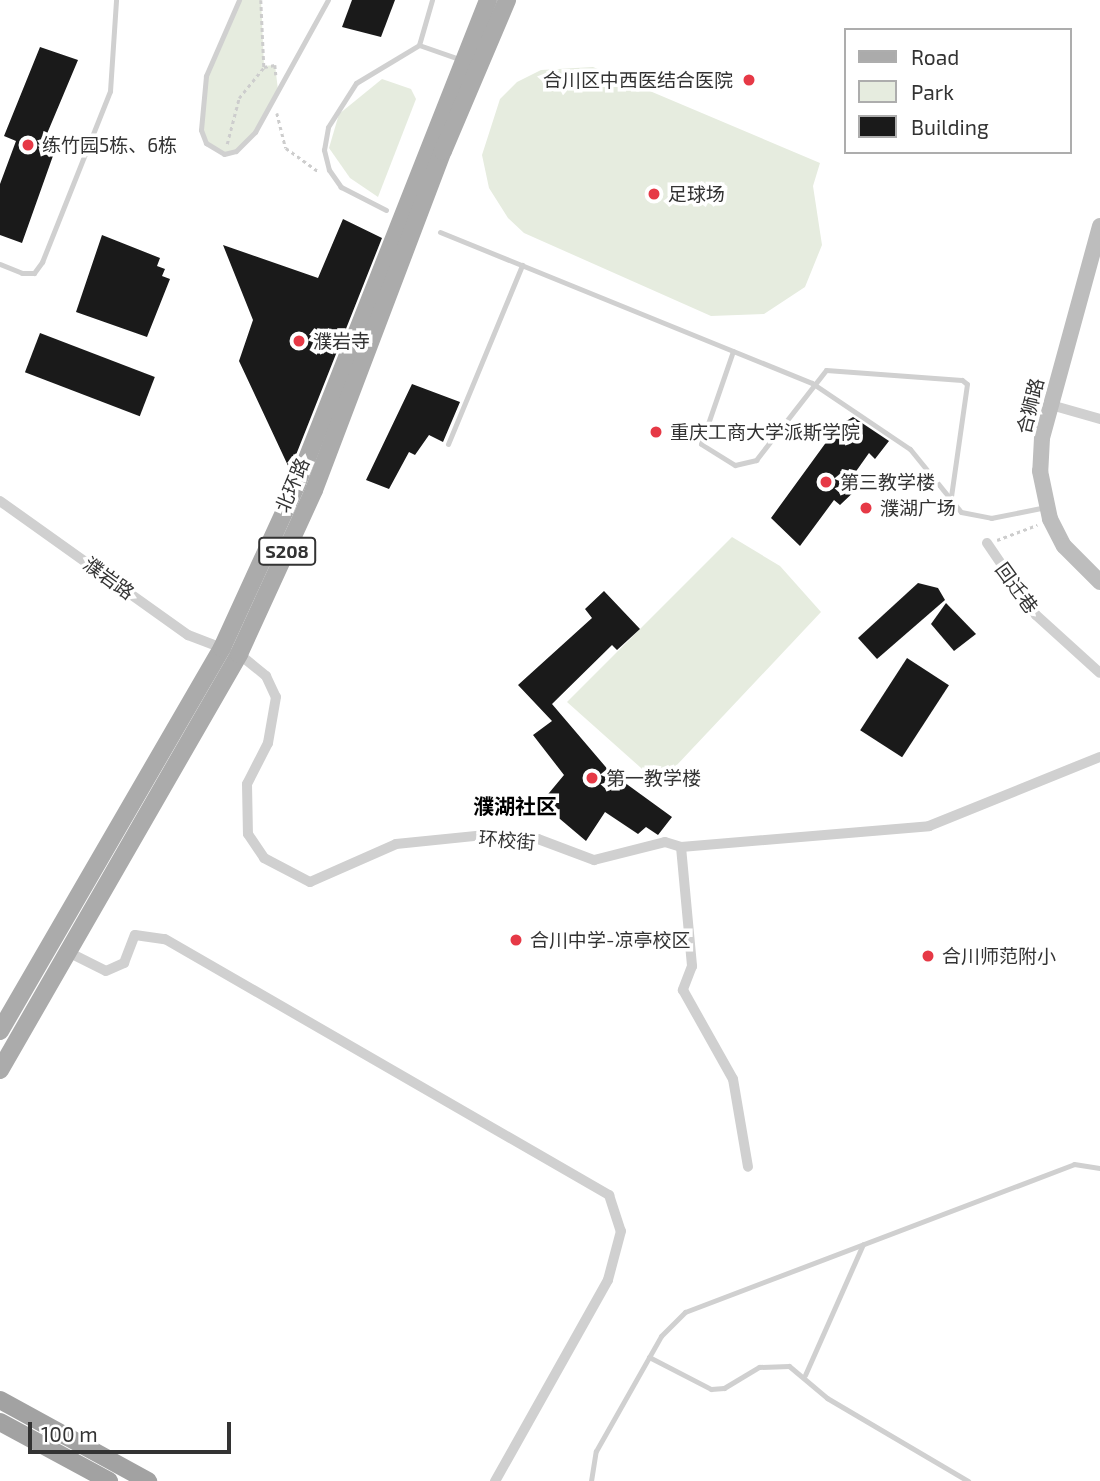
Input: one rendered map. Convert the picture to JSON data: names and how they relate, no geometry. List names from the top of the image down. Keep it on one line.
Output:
{"streets":{"main road":["合狮路","北环路","S208"],"street":["濮岩路","回迁巷","环校街"]},"crossings":[["合狮路","回迁巷"],["北环路","濮岩路"],["北环路","环校街"],["濮岩路","环校街"]],"districts":["濮湖社区"],"places":["合川区中西医结合医院","练竹园5栋、6栋","足球场","濮岩寺","重庆工商大学派斯学院","第三教学楼","濮湖广场","第一教学楼","合川中学-凉亭校区","合川师范附小"],"legend":["Road","Park","Building"],"scale_bar":"100 m"}
